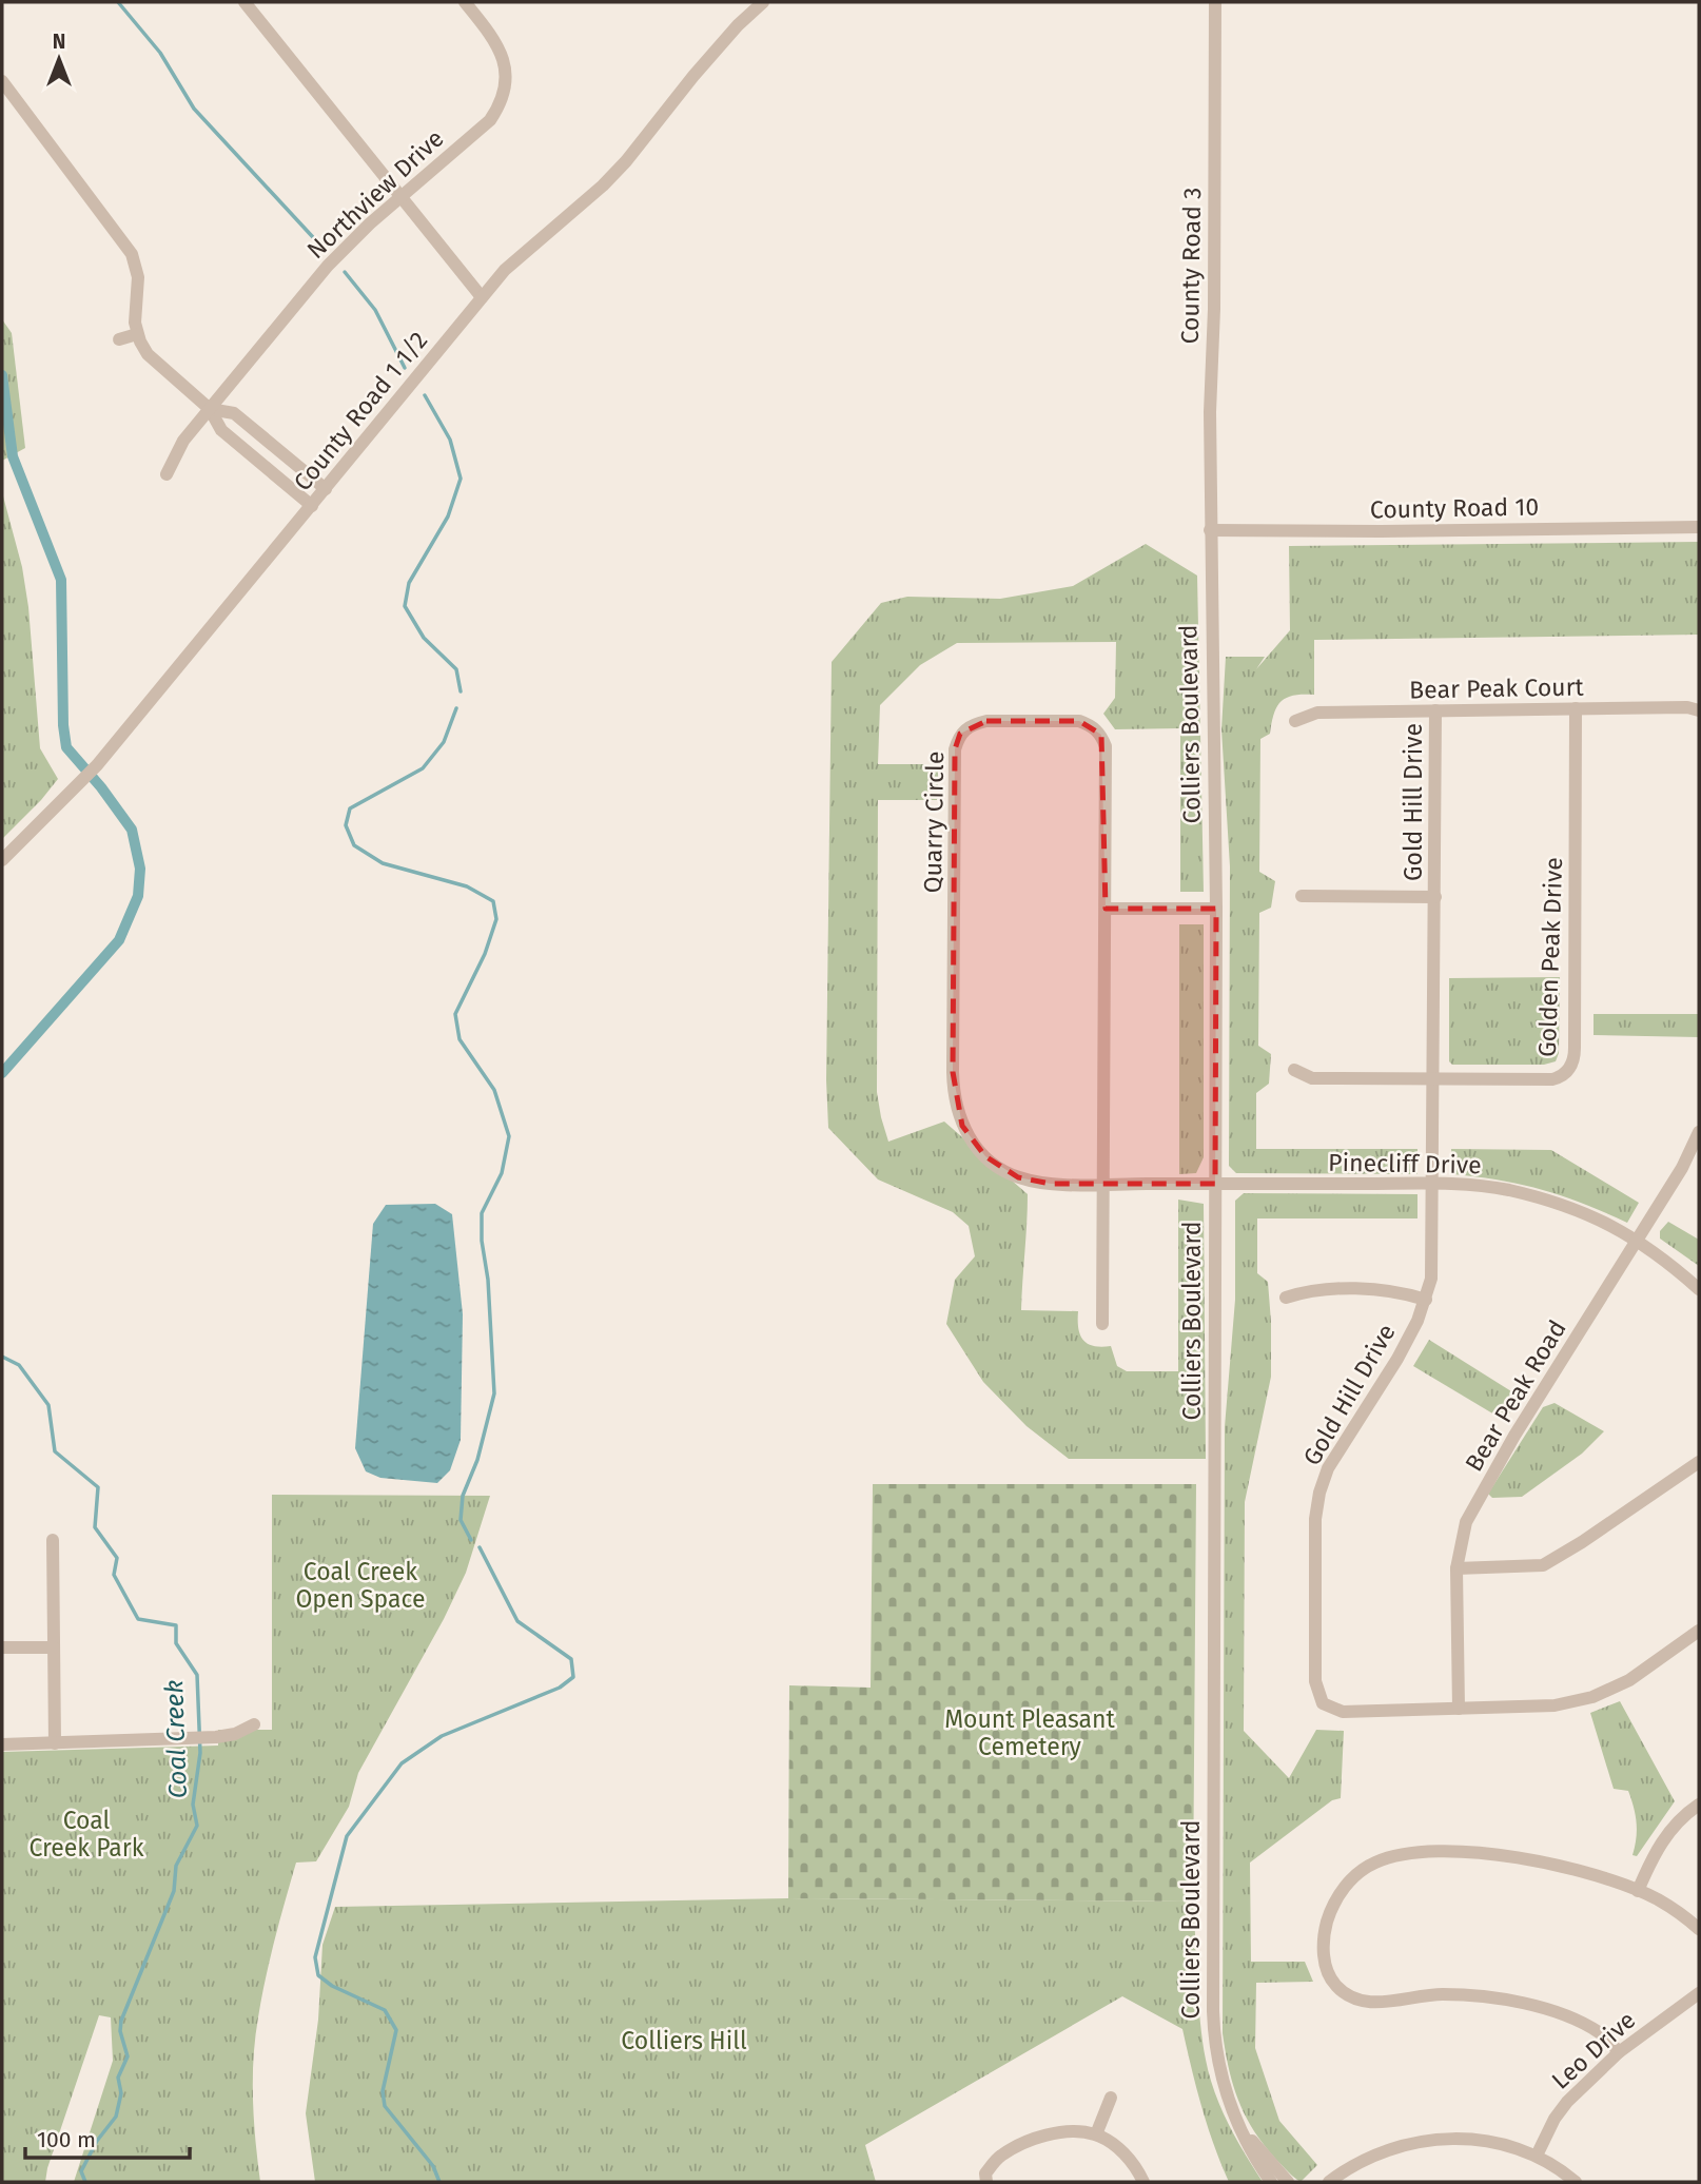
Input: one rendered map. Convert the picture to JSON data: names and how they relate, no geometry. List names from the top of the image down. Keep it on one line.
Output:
{"streets":{"street":["Northview Drive","County Road 3","County Road 1 1/2","County Road 10","Bear Peak Court","Colliers Boulevard","Gold Hill Drive","Quarry Circle","Golden Peak Drive","Pinecliff Drive","Bear Peak Road","Leo Drive"]},"crossings":[["County Road 3","County Road 10"],["County Road 3","Colliers Boulevard"],["County Road 10","Colliers Boulevard"],["Bear Peak Court","Gold Hill Drive"],["Bear Peak Court","Golden Peak Drive"],["Colliers Boulevard","Quarry Circle"],["Colliers Boulevard","Pinecliff Drive"],["Gold Hill Drive","Golden Peak Drive"],["Gold Hill Drive","Pinecliff Drive"],["Gold Hill Drive","Bear Peak Road"],["Quarry Circle","Pinecliff Drive"],["Pinecliff Drive","Bear Peak Road"]],"water":["Coal Creek"],"parks":["Coal Creek Open Space","Mount Pleasant Cemetery","Coal Creek Park","Colliers Hill"],"scale_bar":"100 m","north":"top"}
